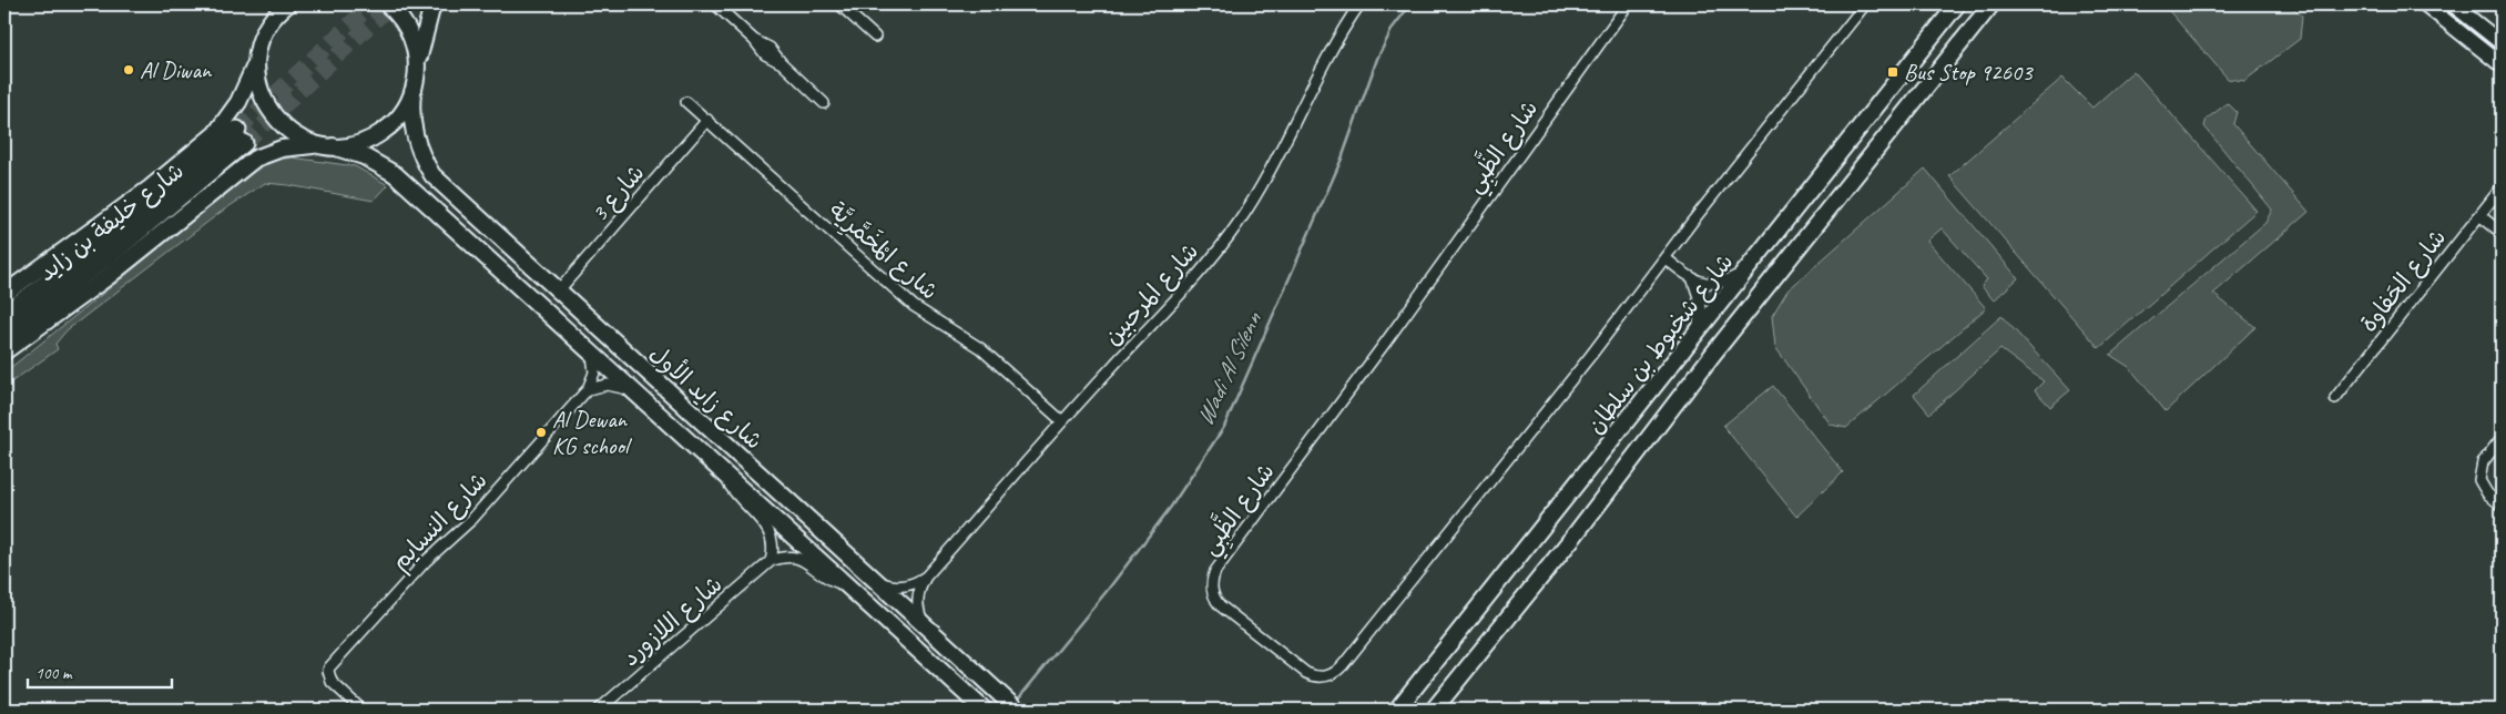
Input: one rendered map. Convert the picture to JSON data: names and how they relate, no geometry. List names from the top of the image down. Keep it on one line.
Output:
{"streets":{"highway":["شارع خليفة بن زايد"],"main road":["شارع شخبوط بن سلطان","شارع زايد الأول"],"street":["شارع الظَّبِي","شارع 3","شارع المْخَمَّرِيَّة","شارع الحَفاوة","شارع المرحبين","شارع النسايم","شارع اللازورد"]},"crossings":[["شارع 3","شارع المْخَمَّرِيَّة"],["شارع 3","شارع زايد الأول"],["شارع المْخَمَّرِيَّة","شارع المرحبين"],["شارع المرحبين","شارع زايد الأول"],["شارع زايد الأول","شارع النسايم"]],"water":["Wadi Al Silenn"],"places":{"other":["Al Diwan","Al Dewan KG school"],"transit":["Bus Stop 92603"]},"scale_bar":"100 m"}
